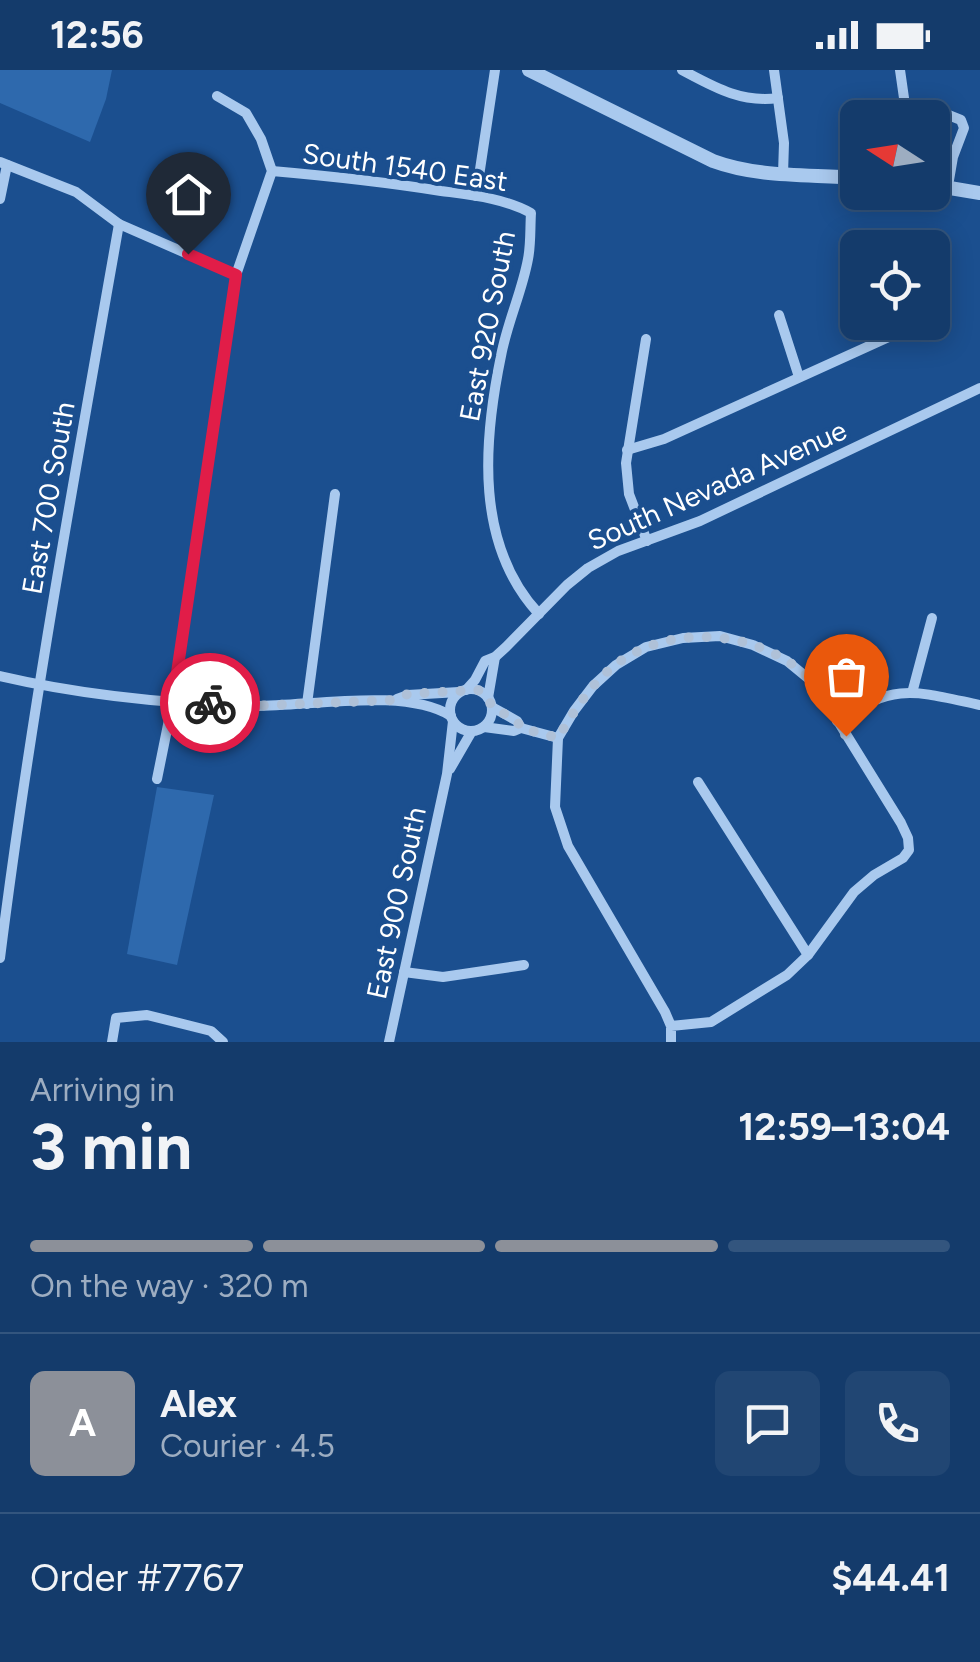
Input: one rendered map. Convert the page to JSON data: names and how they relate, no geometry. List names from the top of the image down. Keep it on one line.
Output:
{"streets":{"street":["South 1540 East","East 920 South","South Nevada Avenue","East 700 South","East 900 South"]},"crossings":[["South 1540 East","East 920 South"],["East 920 South","South Nevada Avenue"],["South Nevada Avenue","East 900 South"]],"north":"left","page":{"status":"12:56","heading":["3 min","Arriving in","12:59–13:04"],"panel":["Alex","Courier · 4.5","Order #7767","$44.41"],"bar":"On the way · 320 m","round":"A"}}
